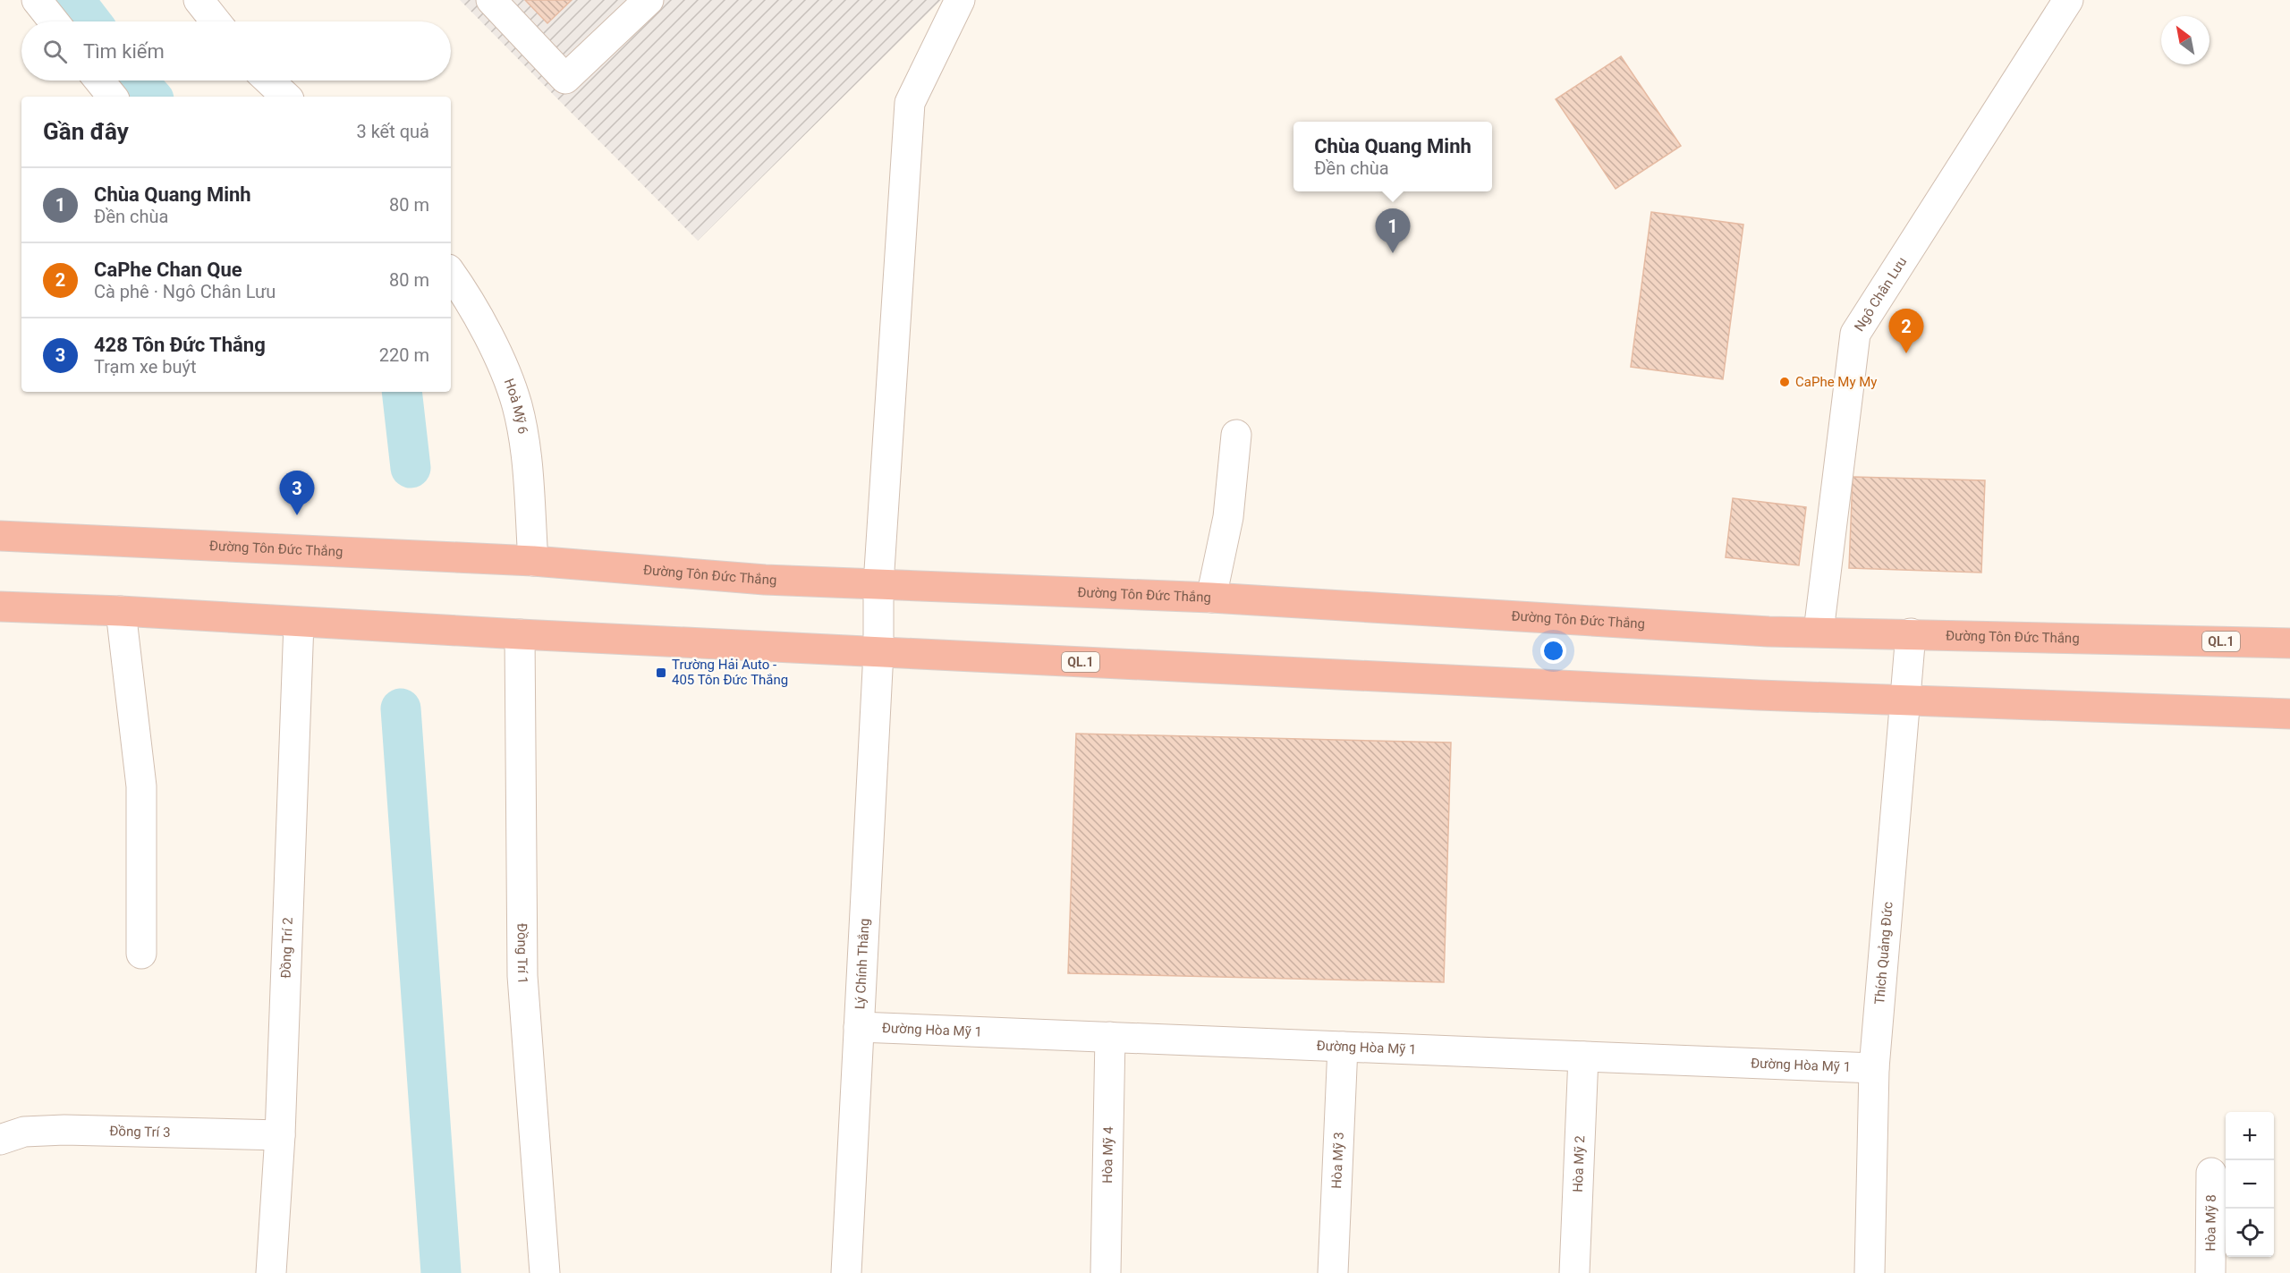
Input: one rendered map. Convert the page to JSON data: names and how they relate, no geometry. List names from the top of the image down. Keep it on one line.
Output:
{"streets":{"highway":["Đường Tôn Đức Thắng","QL.1"],"street":["Ngô Chân Lưu","Hoà Mỹ 6","Đồng Trí 2","Thích Quảng Đức","Đồng Trí 1","Lý Chính Thắng","Đường Hòa Mỹ 1","Đồng Trí 3","Hòa Mỹ 4","Hòa Mỹ 3","Hòa Mỹ 2","Hòa Mỹ 8"]},"crossings":[["Ngô Chân Lưu","Đường Tôn Đức Thắng"],["Hoà Mỹ 6","Đường Tôn Đức Thắng"],["Đường Tôn Đức Thắng","Thích Quảng Đức"],["Đường Tôn Đức Thắng","Lý Chính Thắng"],["QL.1","Đồng Trí 2"],["QL.1","Thích Quảng Đức"],["QL.1","Đồng Trí 1"],["QL.1","Lý Chính Thắng"],["Đồng Trí 2","Đồng Trí 3"],["Thích Quảng Đức","Đường Hòa Mỹ 1"],["Lý Chính Thắng","Đường Hòa Mỹ 1"],["Đường Hòa Mỹ 1","Hòa Mỹ 4"],["Đường Hòa Mỹ 1","Hòa Mỹ 3"],["Đường Hòa Mỹ 1","Hòa Mỹ 2"]],"places":{"other":["CaPhe My My"],"transit":["Trường Hải Auto - 405 Tôn Đức Thắng"]},"north":"top left","page":{"search":"Tìm kiếm","heading":["Gần đây","3 kết quả"],"popup":["Chùa Quang Minh","Đền chùa"],"list":[{"mark":"1","name":"Chùa Quang Minh","note":"Đền chùa","value":"80 m"},{"mark":"2","name":"CaPhe Chan Que","note":"Cà phê · Ngô Chân Lưu","value":"80 m"},{"mark":"3","name":"428 Tôn Đức Thắng","note":"Trạm xe buýt","value":"220 m"}],"pins":["1","2","3"],"map_buttons":["+","−"]}}
